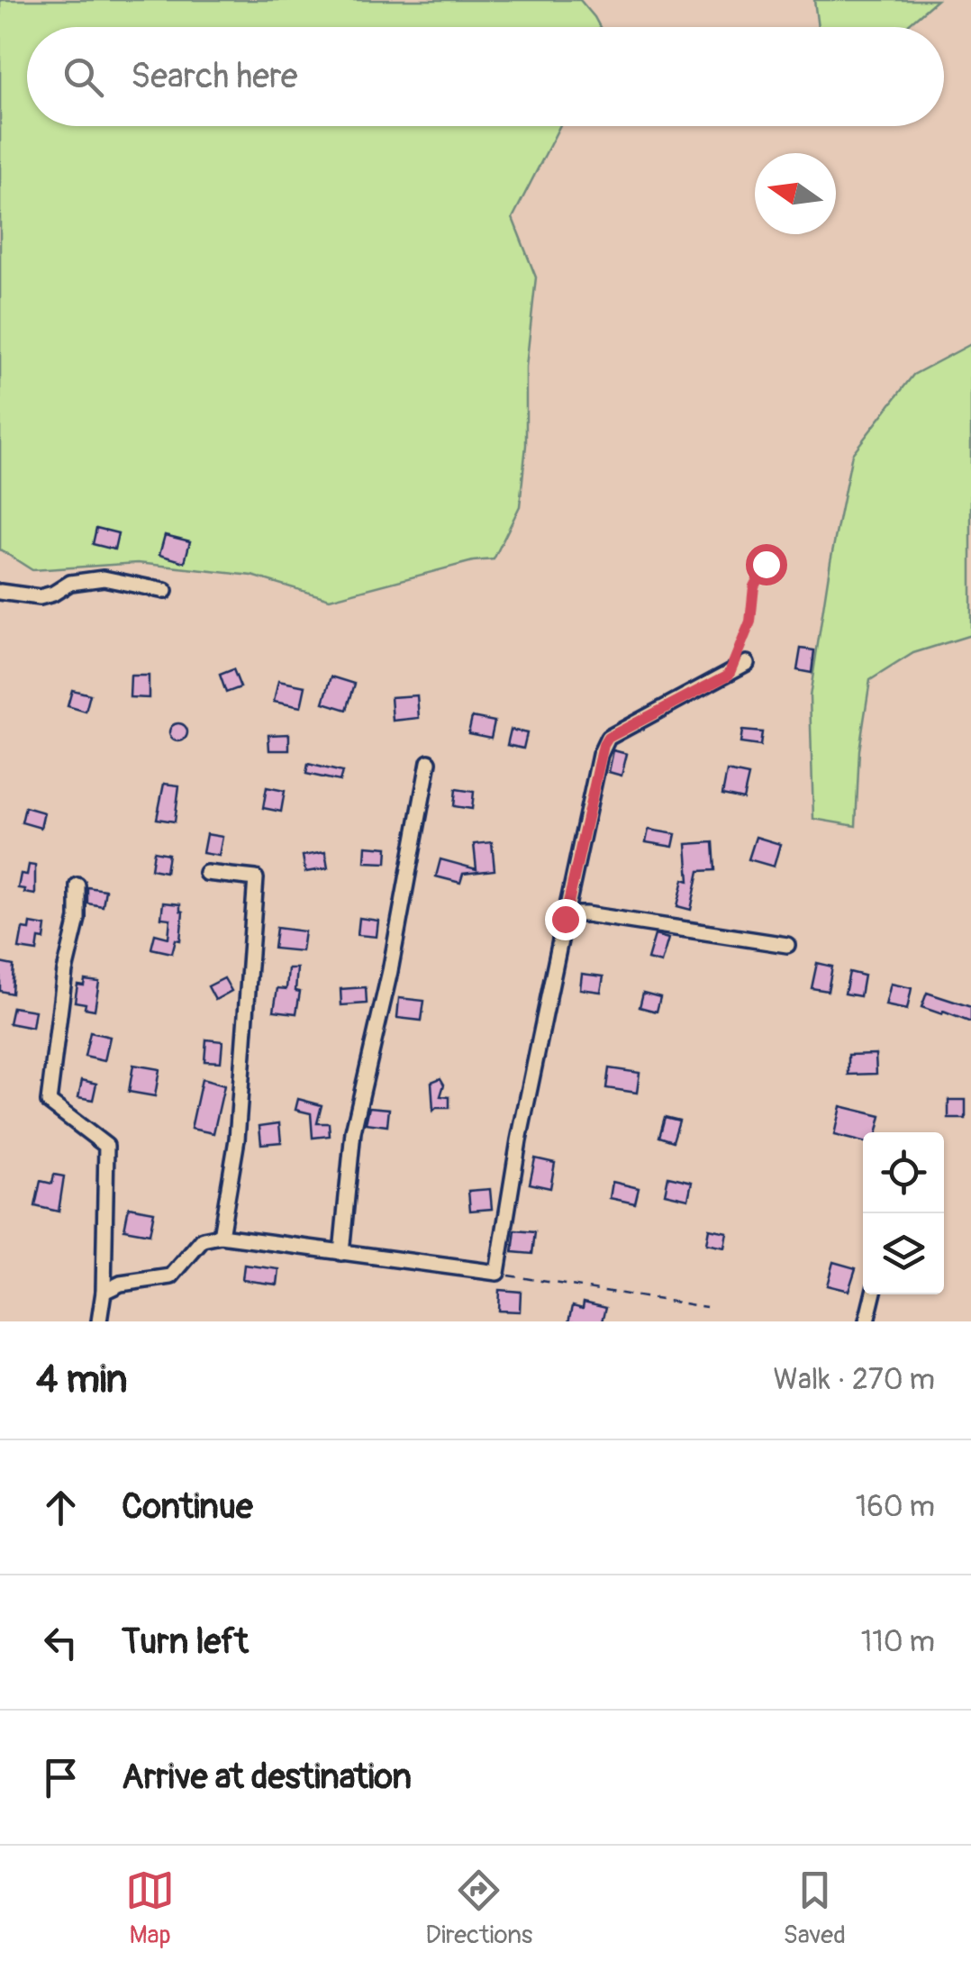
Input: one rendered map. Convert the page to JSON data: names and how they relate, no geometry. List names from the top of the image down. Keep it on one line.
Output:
{"north":"left","page":{"search":"Search here","heading":["4 min","Walk · 270 m"],"list":[["Continue","160 m"],["Turn left","110 m"],"Arrive at destination"],"nav":["Map","Directions","Saved"]}}
